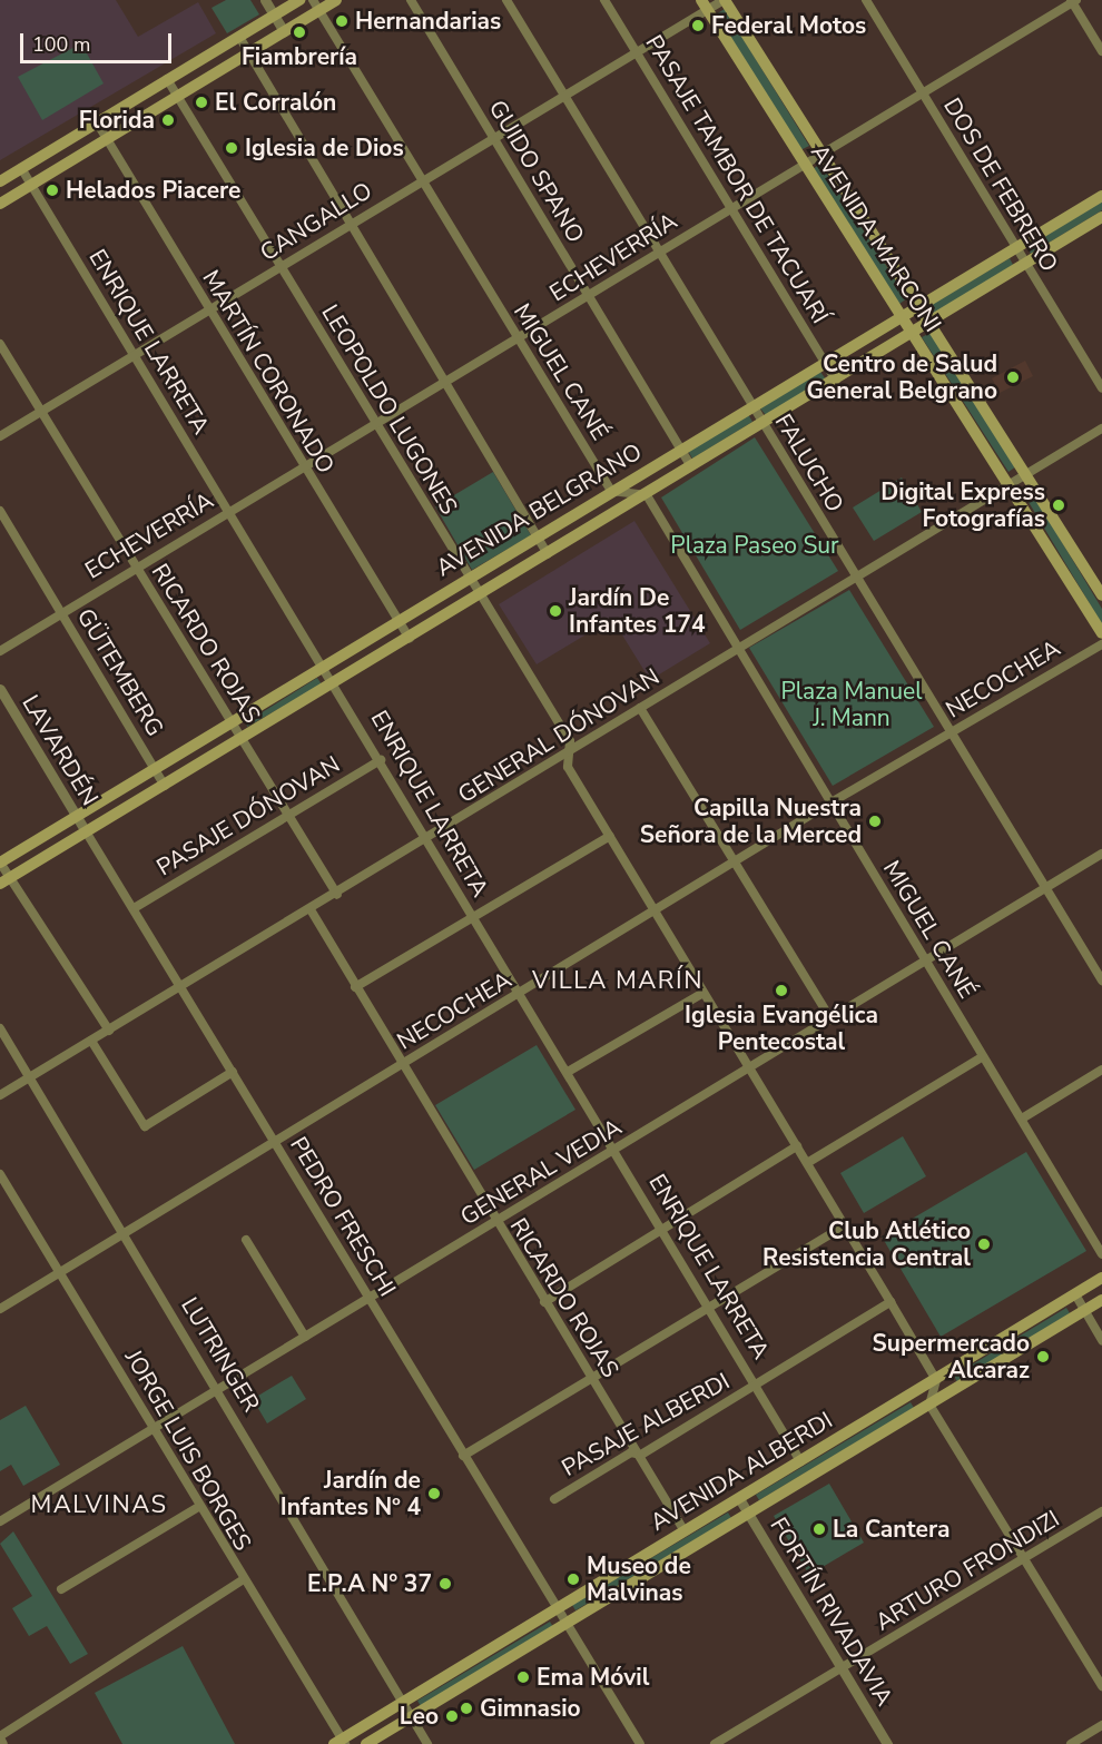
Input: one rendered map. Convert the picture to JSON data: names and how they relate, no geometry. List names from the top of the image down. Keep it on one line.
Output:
{"streets":{"main road":["AVENIDA MARCONI","AVENIDA BELGRANO","AVENIDA ALBERDI"],"street":["GUIDO SPANO","PASAJE TAMBOR DE TACUARÍ","DOS DE FEBRERO","CANGALLO","ECHEVERRÍA","ENRIQUE LARRETA","MARTÍN CORONADO","MIGUEL CANÉ","LEOPOLDO LUGONES","FALUCHO","RICARDO ROJAS","GÜTEMBERG","NECOCHEA","GENERAL DÓNOVAN","LAVARDÉN","PASAJE DÓNOVAN","GENERAL VEDIA","PEDRO FRESCHI","LUTRINGER","PASAJE ALBERDI","JORGE LUIS BORGES","ARTURO FRONDIZI","FORTÍN RIVADAVIA"]},"crossings":[["GUIDO SPANO","CANGALLO"],["GUIDO SPANO","ECHEVERRÍA"],["GUIDO SPANO","AVENIDA BELGRANO"],["PASAJE TAMBOR DE TACUARÍ","CANGALLO"],["PASAJE TAMBOR DE TACUARÍ","ECHEVERRÍA"],["PASAJE TAMBOR DE TACUARÍ","AVENIDA BELGRANO"],["DOS DE FEBRERO","ECHEVERRÍA"],["DOS DE FEBRERO","AVENIDA BELGRANO"],["CANGALLO","AVENIDA MARCONI"],["CANGALLO","ENRIQUE LARRETA"],["CANGALLO","MARTÍN CORONADO"],["CANGALLO","MIGUEL CANÉ"],["CANGALLO","LEOPOLDO LUGONES"],["CANGALLO","FALUCHO"],["CANGALLO","RICARDO ROJAS"],["AVENIDA MARCONI","ECHEVERRÍA"],["AVENIDA MARCONI","AVENIDA BELGRANO"],["AVENIDA MARCONI","GENERAL DÓNOVAN"],["ECHEVERRÍA","ENRIQUE LARRETA"],["ECHEVERRÍA","MARTÍN CORONADO"],["ECHEVERRÍA","MIGUEL CANÉ"],["ECHEVERRÍA","LEOPOLDO LUGONES"],["ECHEVERRÍA","FALUCHO"],["ECHEVERRÍA","RICARDO ROJAS"],["ECHEVERRÍA","GÜTEMBERG"],["ENRIQUE LARRETA","AVENIDA BELGRANO"],["ENRIQUE LARRETA","NECOCHEA"],["ENRIQUE LARRETA","GENERAL DÓNOVAN"],["ENRIQUE LARRETA","PASAJE DÓNOVAN"],["ENRIQUE LARRETA","GENERAL VEDIA"],["ENRIQUE LARRETA","PASAJE ALBERDI"],["ENRIQUE LARRETA","AVENIDA ALBERDI"],["MARTÍN CORONADO","AVENIDA BELGRANO"],["MIGUEL CANÉ","AVENIDA BELGRANO"],["MIGUEL CANÉ","NECOCHEA"],["MIGUEL CANÉ","GENERAL DÓNOVAN"],["MIGUEL CANÉ","GENERAL VEDIA"],["LEOPOLDO LUGONES","AVENIDA BELGRANO"],["LEOPOLDO LUGONES","NECOCHEA"],["LEOPOLDO LUGONES","GENERAL DÓNOVAN"],["LEOPOLDO LUGONES","GENERAL VEDIA"],["LEOPOLDO LUGONES","PASAJE ALBERDI"],["LEOPOLDO LUGONES","AVENIDA ALBERDI"],["FALUCHO","AVENIDA BELGRANO"],["FALUCHO","NECOCHEA"],["FALUCHO","GENERAL DÓNOVAN"],["FALUCHO","GENERAL VEDIA"],["AVENIDA BELGRANO","RICARDO ROJAS"],["AVENIDA BELGRANO","GÜTEMBERG"],["AVENIDA BELGRANO","LAVARDÉN"],["AVENIDA BELGRANO","PEDRO FRESCHI"],["RICARDO ROJAS","NECOCHEA"],["RICARDO ROJAS","GENERAL DÓNOVAN"],["RICARDO ROJAS","PASAJE DÓNOVAN"],["RICARDO ROJAS","GENERAL VEDIA"],["RICARDO ROJAS","PASAJE ALBERDI"],["RICARDO ROJAS","AVENIDA ALBERDI"],["NECOCHEA","PEDRO FRESCHI"],["NECOCHEA","LUTRINGER"],["NECOCHEA","JORGE LUIS BORGES"],["GENERAL DÓNOVAN","PEDRO FRESCHI"],["GENERAL DÓNOVAN","LUTRINGER"],["LAVARDÉN","PEDRO FRESCHI"],["PASAJE DÓNOVAN","PEDRO FRESCHI"],["GENERAL VEDIA","PEDRO FRESCHI"],["GENERAL VEDIA","LUTRINGER"],["GENERAL VEDIA","JORGE LUIS BORGES"],["PEDRO FRESCHI","AVENIDA ALBERDI"],["LUTRINGER","AVENIDA ALBERDI"],["JORGE LUIS BORGES","AVENIDA ALBERDI"],["AVENIDA ALBERDI","FORTÍN RIVADAVIA"],["ARTURO FRONDIZI","FORTÍN RIVADAVIA"]],"districts":["VILLA MARÍN","MALVINAS"],"parks":["Plaza Paseo Sur","Plaza Manuel J. Mann"],"places":["Hernandarias","Federal Motos","Fiambrería","El Corralón","Florida","Iglesia de Dios","Helados Piacere","Centro de Salud General Belgrano","Digital Express Fotografías","Jardín De Infantes 174","Capilla Nuestra Señora de la Merced","Iglesia Evangélica Pentecostal","Club Atlético Resistencia Central","Supermercado Alcaraz","Jardín de Infantes Nº 4","La Cantera","Museo de Malvinas","E.P.A N° 37","Ema Móvil","Gimnasio","Leo"],"scale_bar":"100 m"}
